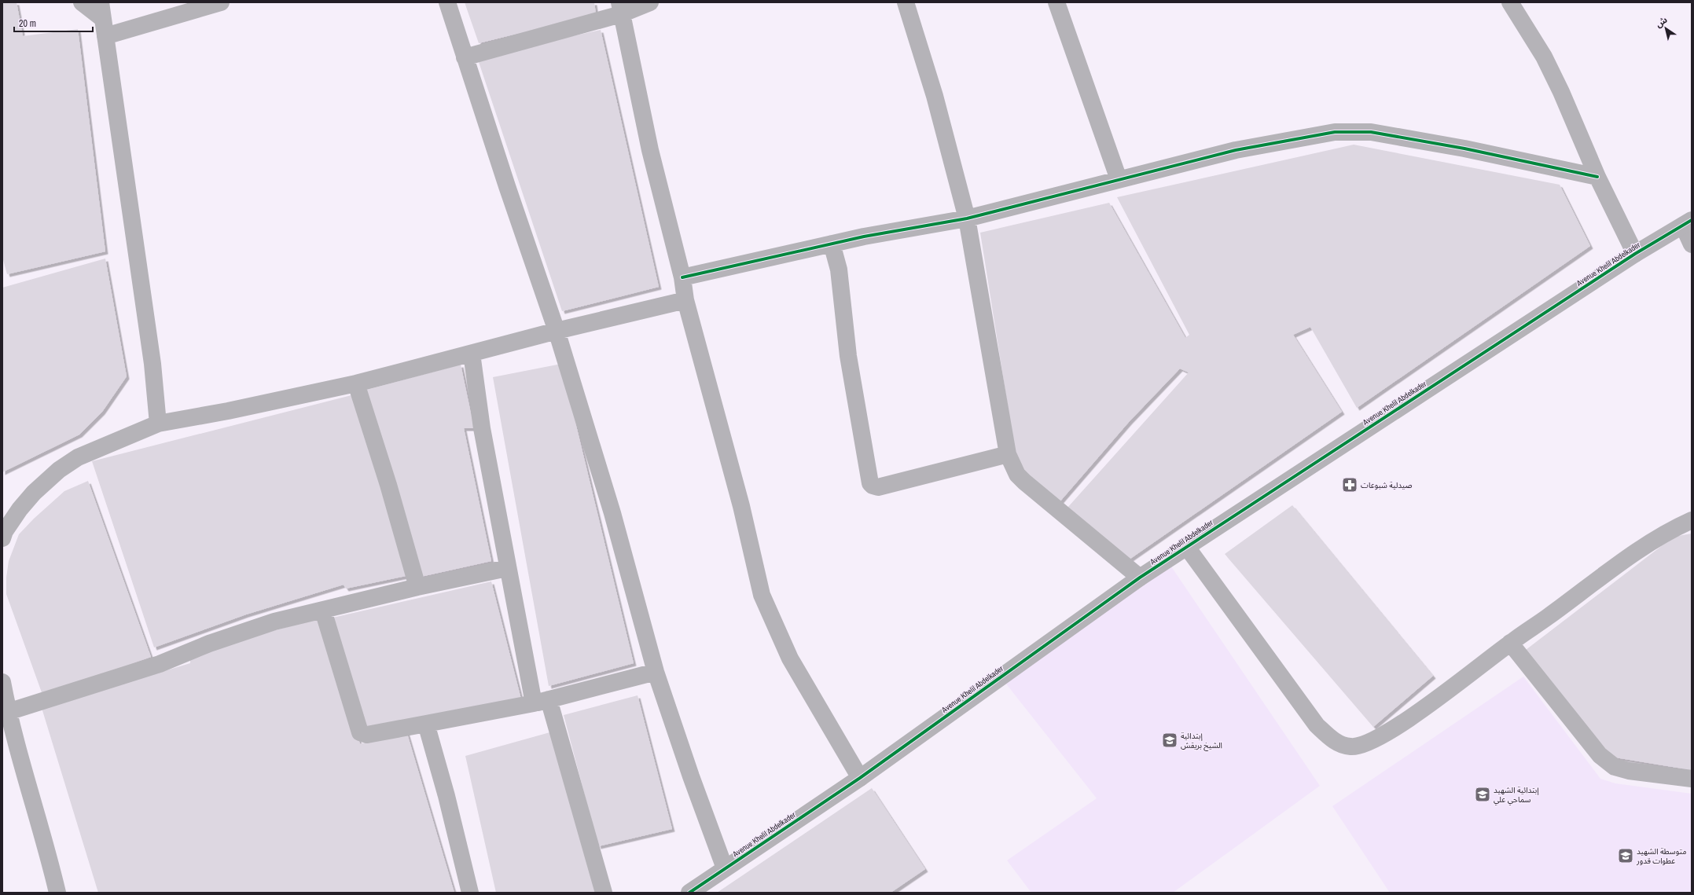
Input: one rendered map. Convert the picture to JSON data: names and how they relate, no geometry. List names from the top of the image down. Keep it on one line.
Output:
{"streets":{"street":["Avenue Khelil Abdelkader"]},"places":{"pharmacy":["صيدلية شبوعات"],"school or university":["إبتدائية الشيخ بريقش","إبتدائية الشهيد سماحي علي","متوسطة الشهيد عطوات قدور"]},"scale_bar":"20 m","north":"top left"}
